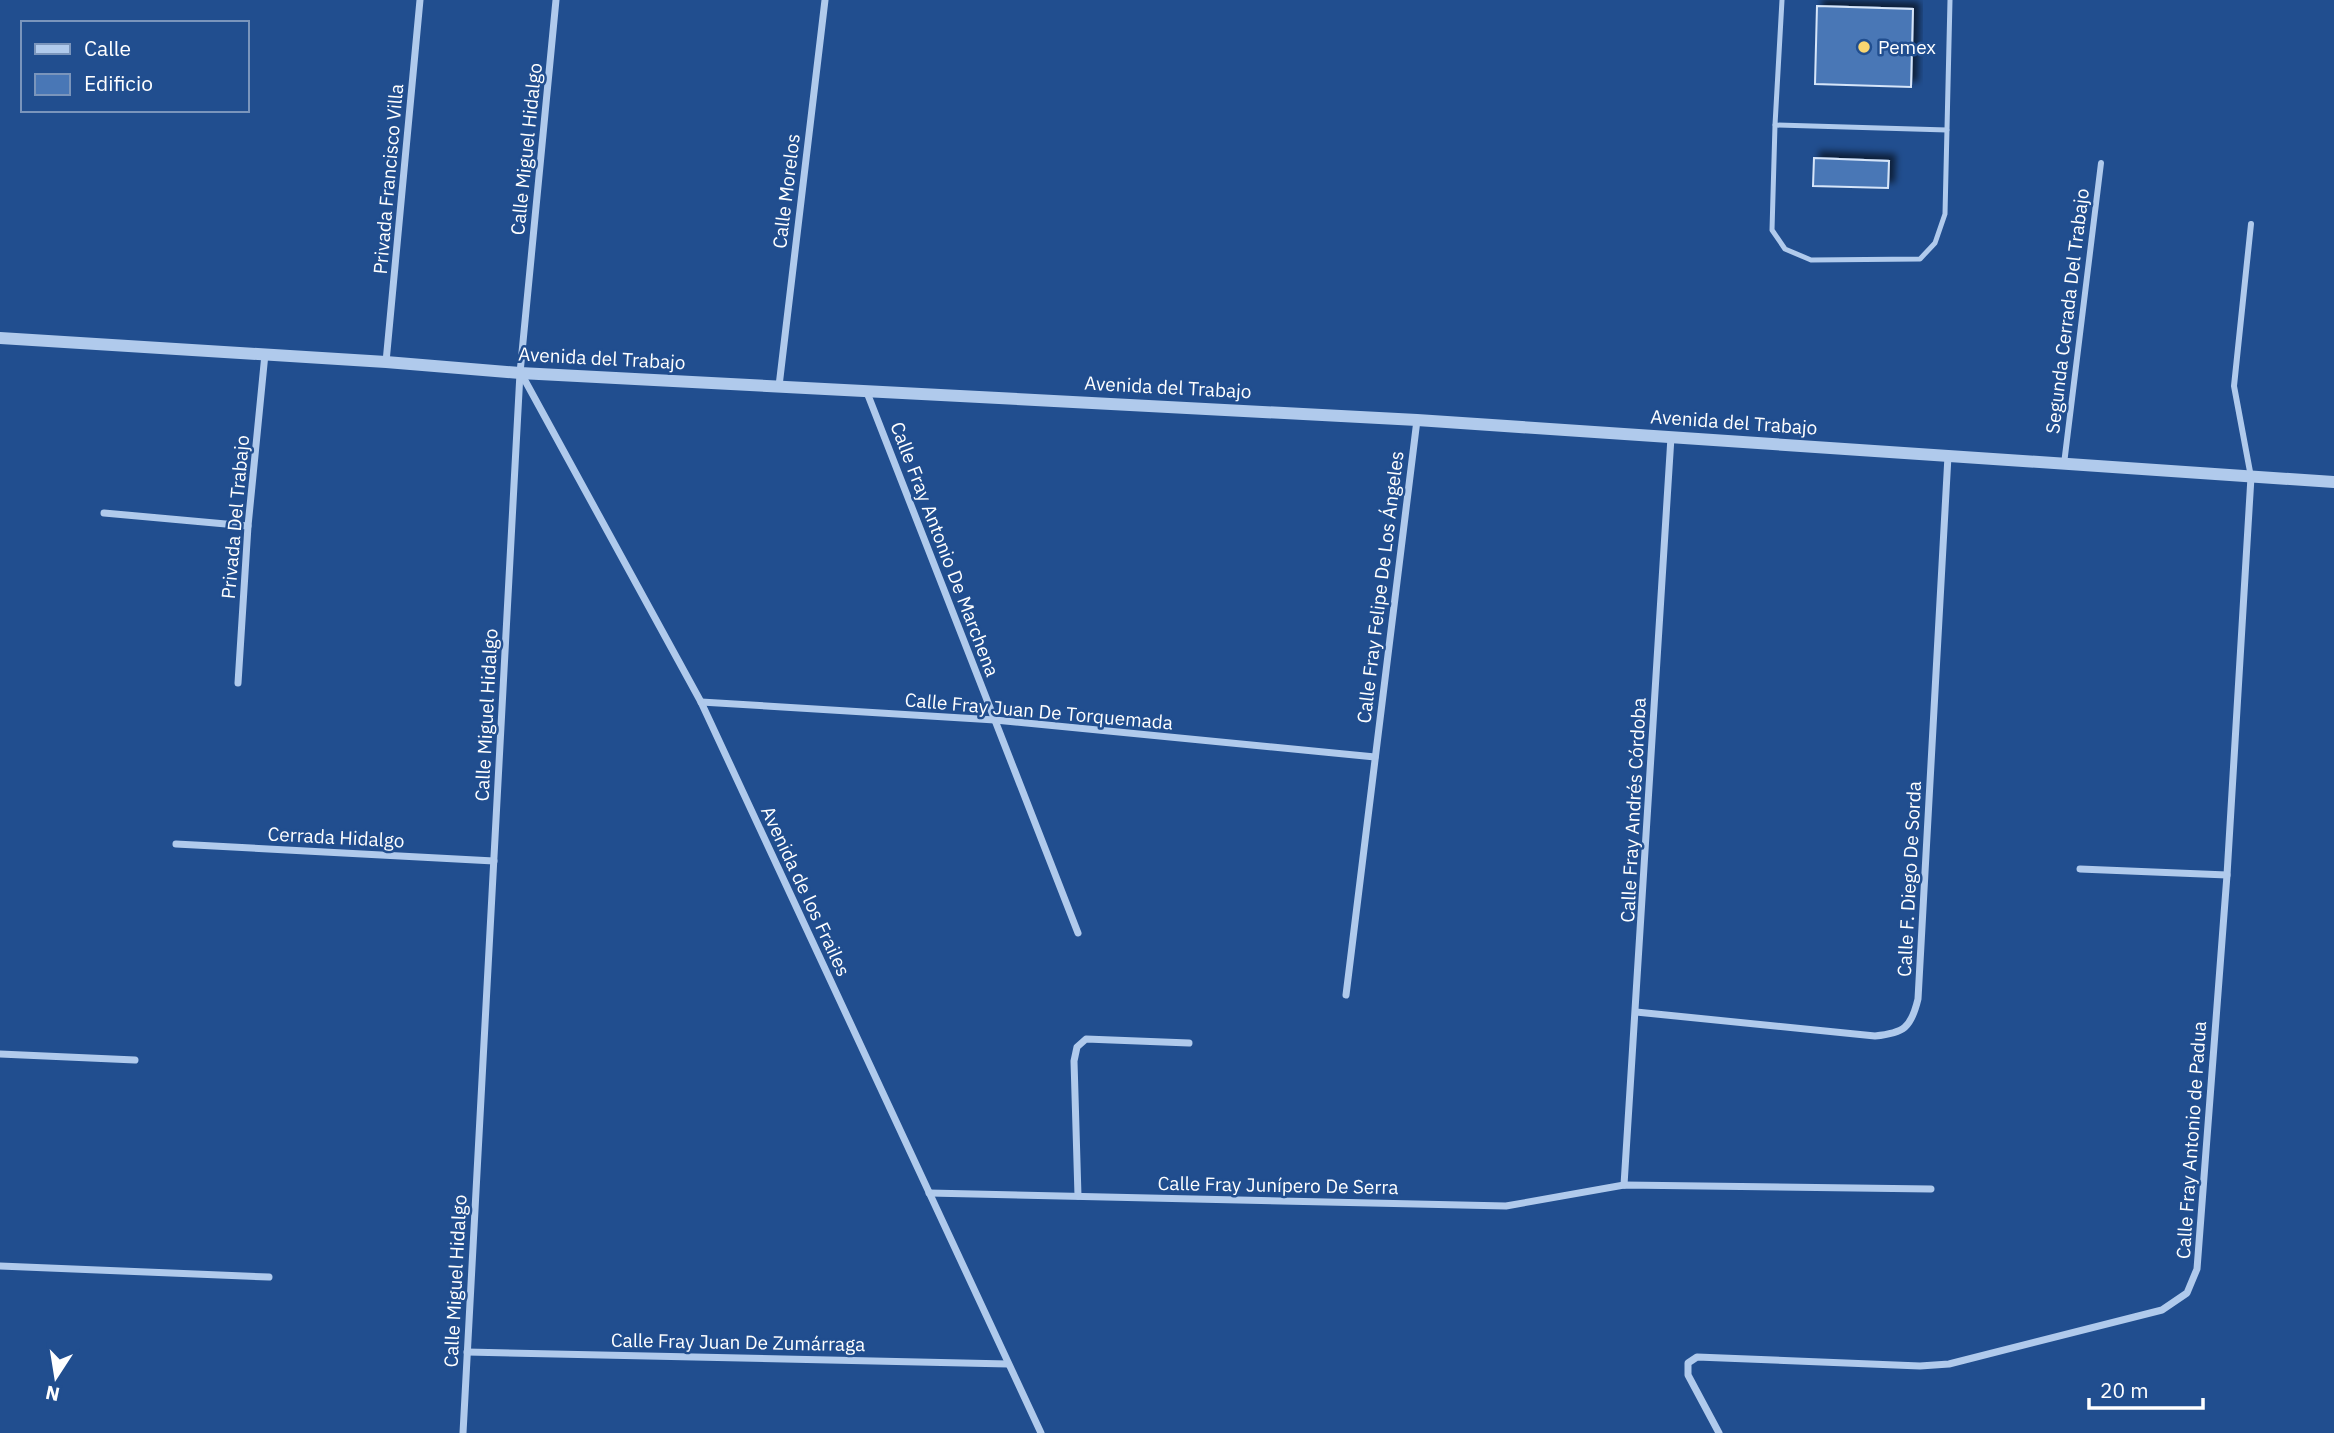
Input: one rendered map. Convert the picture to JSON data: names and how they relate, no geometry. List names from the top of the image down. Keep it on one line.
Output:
{"streets":{"street":["Calle Miguel Hidalgo","Privada Francisco Villa","Calle Morelos","Segunda Cerrada Del Trabajo","Avenida del Trabajo","Privada Del Trabajo","Calle Fray Antonio De Marchena","Calle Fray Felipe De Los Ángeles","Calle Fray Juan De Torquemada","Calle Fray Andrés Córdoba","Cerrada Hidalgo","Calle F. Diego De Sorda","Avenida de los Frailes","Calle Fray Antonio de Padua","Calle Fray Junípero De Serra","Calle Fray Juan De Zumárraga"]},"crossings":[["Calle Miguel Hidalgo","Avenida del Trabajo"],["Calle Miguel Hidalgo","Cerrada Hidalgo"],["Calle Miguel Hidalgo","Avenida de los Frailes"],["Calle Miguel Hidalgo","Calle Fray Juan De Zumárraga"],["Privada Francisco Villa","Avenida del Trabajo"],["Calle Morelos","Avenida del Trabajo"],["Segunda Cerrada Del Trabajo","Avenida del Trabajo"],["Avenida del Trabajo","Privada Del Trabajo"],["Avenida del Trabajo","Calle Fray Antonio De Marchena"],["Avenida del Trabajo","Calle Fray Felipe De Los Ángeles"],["Avenida del Trabajo","Calle Fray Andrés Córdoba"],["Avenida del Trabajo","Calle F. Diego De Sorda"],["Avenida del Trabajo","Avenida de los Frailes"],["Avenida del Trabajo","Calle Fray Antonio de Padua"],["Calle Fray Antonio De Marchena","Calle Fray Juan De Torquemada"],["Calle Fray Felipe De Los Ángeles","Calle Fray Juan De Torquemada"],["Calle Fray Juan De Torquemada","Avenida de los Frailes"],["Calle Fray Andrés Córdoba","Calle F. Diego De Sorda"],["Calle Fray Andrés Córdoba","Calle Fray Junípero De Serra"],["Avenida de los Frailes","Calle Fray Junípero De Serra"],["Avenida de los Frailes","Calle Fray Juan De Zumárraga"]],"places":["Pemex"],"legend":["Calle","Edificio"],"scale_bar":"20 m","north":"bottom"}
